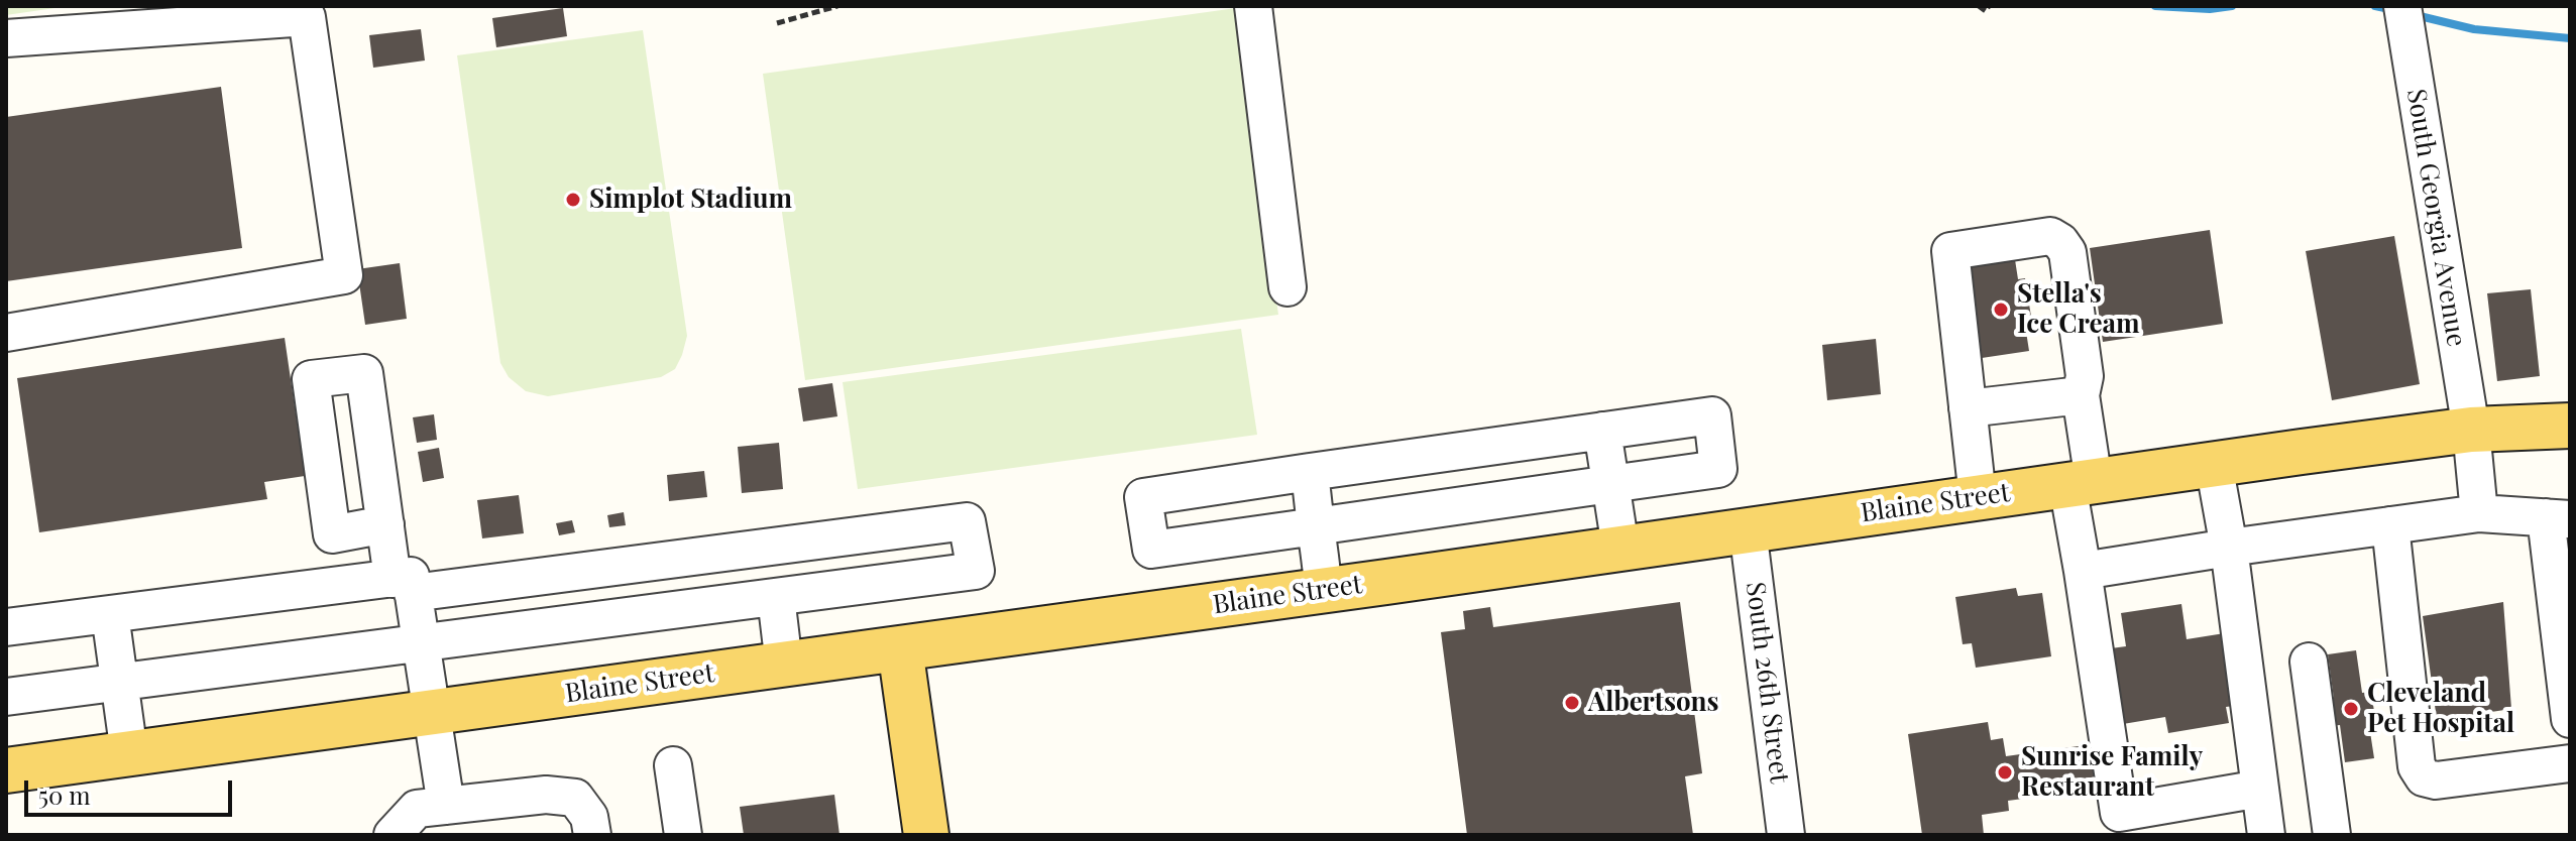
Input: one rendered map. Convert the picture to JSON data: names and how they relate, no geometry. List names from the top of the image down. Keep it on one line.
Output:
{"streets":{"main road":["Blaine Street"],"street":["South Georgia Avenue","South 26th Street"]},"crossings":[["South Georgia Avenue","Blaine Street"],["Blaine Street","South 26th Street"]],"places":["Simplot Stadium","Stella's Ice Cream","Albertsons","Cleveland Pet Hospital","Sunrise Family Restaurant"],"scale_bar":"50 m"}
